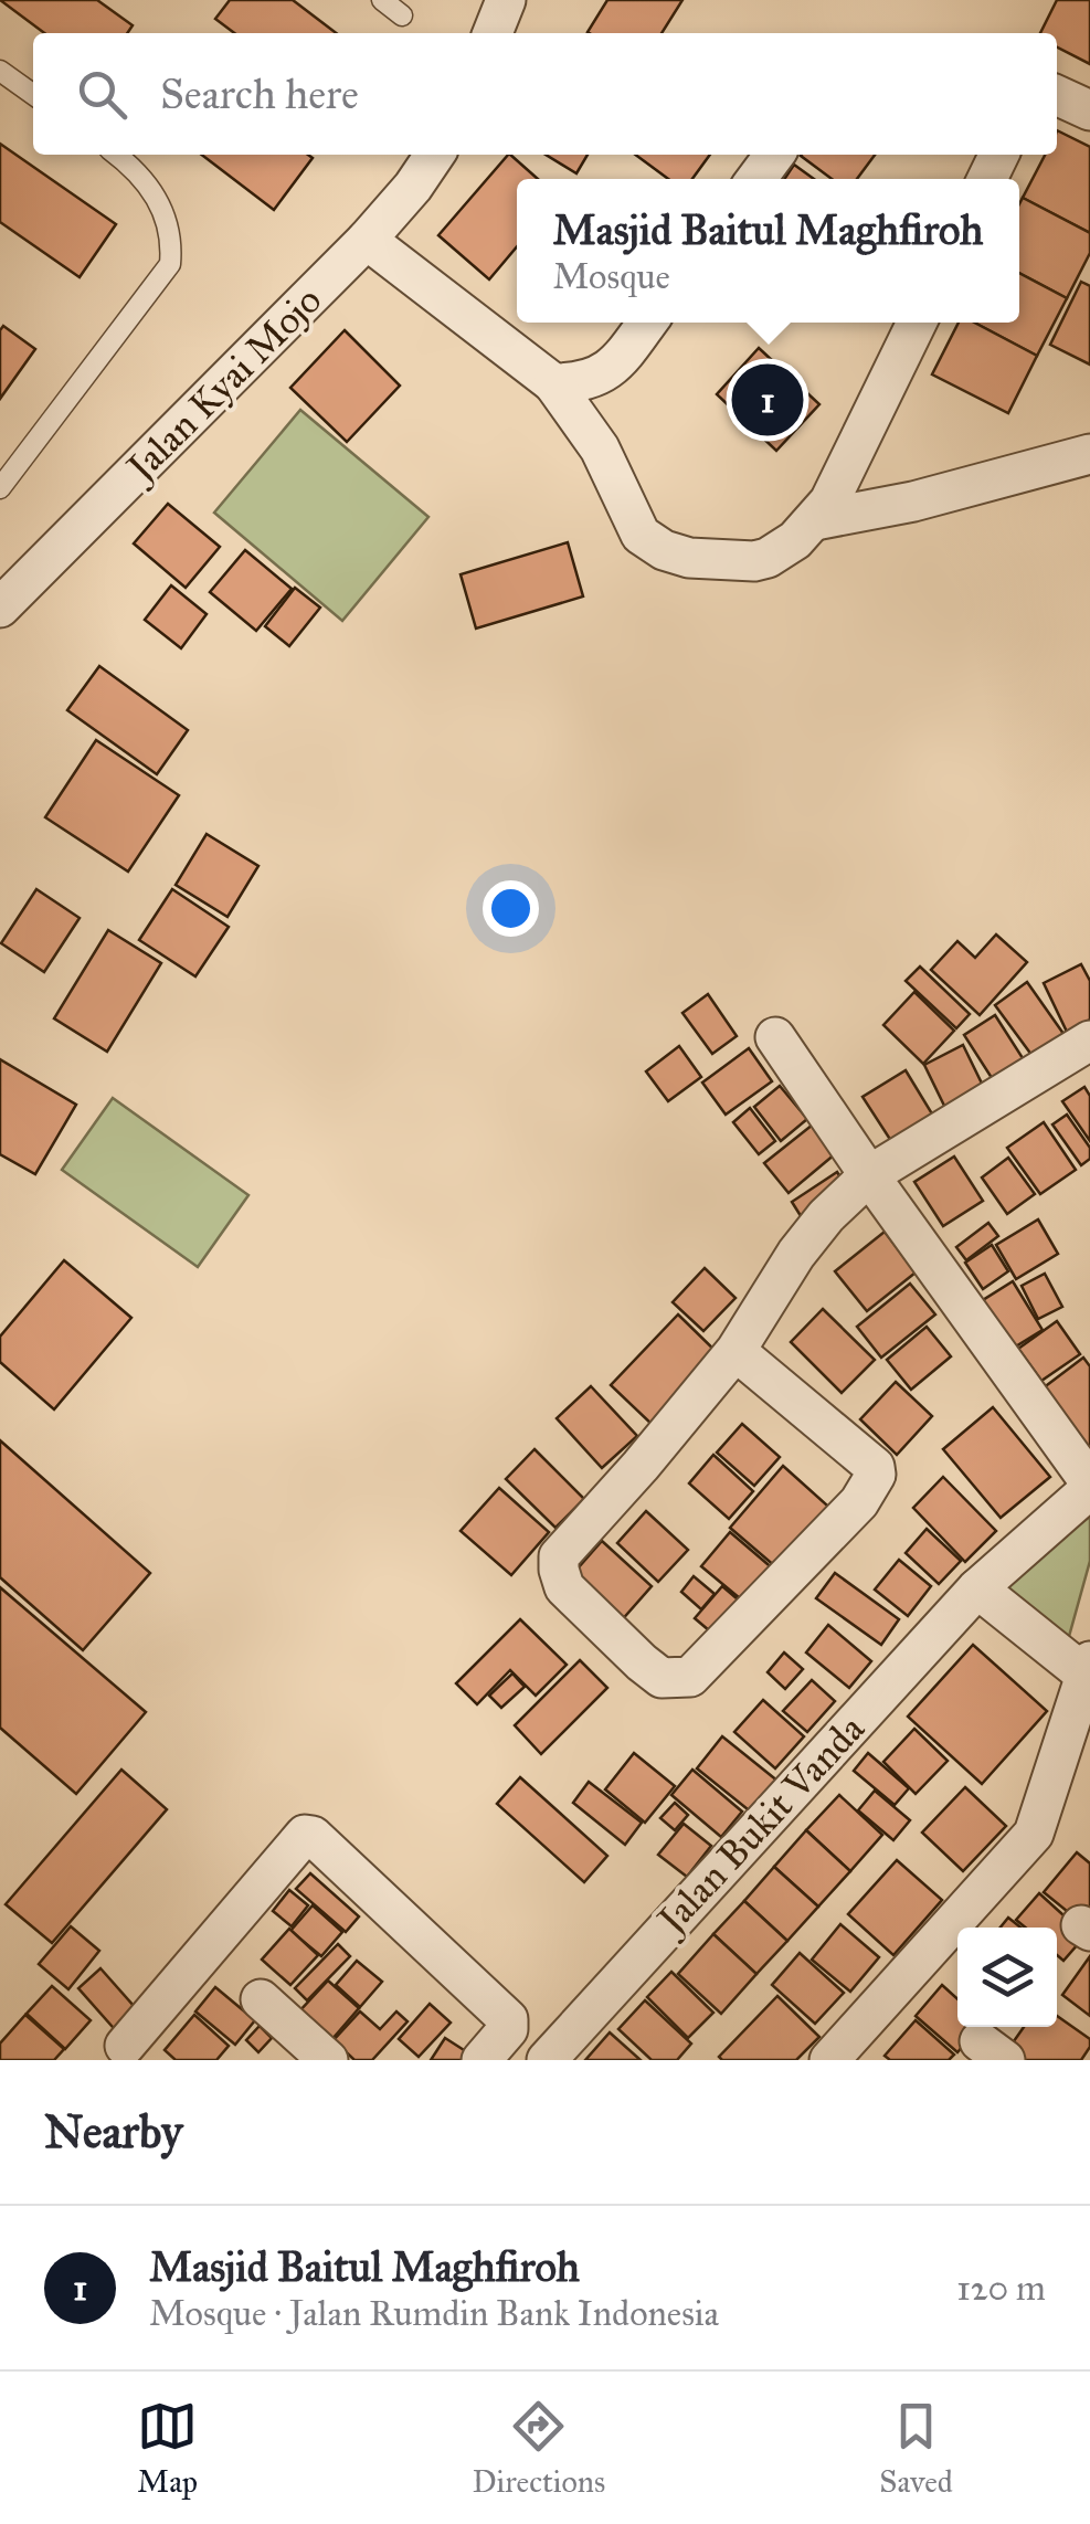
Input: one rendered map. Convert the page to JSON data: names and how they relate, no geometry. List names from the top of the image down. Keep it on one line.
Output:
{"streets":{"street":["Jalan Kyai Mojo","Jalan Bukit Vanda"]},"page":{"search":"Search here","popup":["Masjid Baitul Maghfiroh","Mosque"],"pins":"1","heading":"Nearby","list":[{"mark":"1","name":"Masjid Baitul Maghfiroh","note":"Mosque · Jalan Rumdin Bank Indonesia","value":"120 m"}],"nav":["Map","Directions","Saved"]}}
